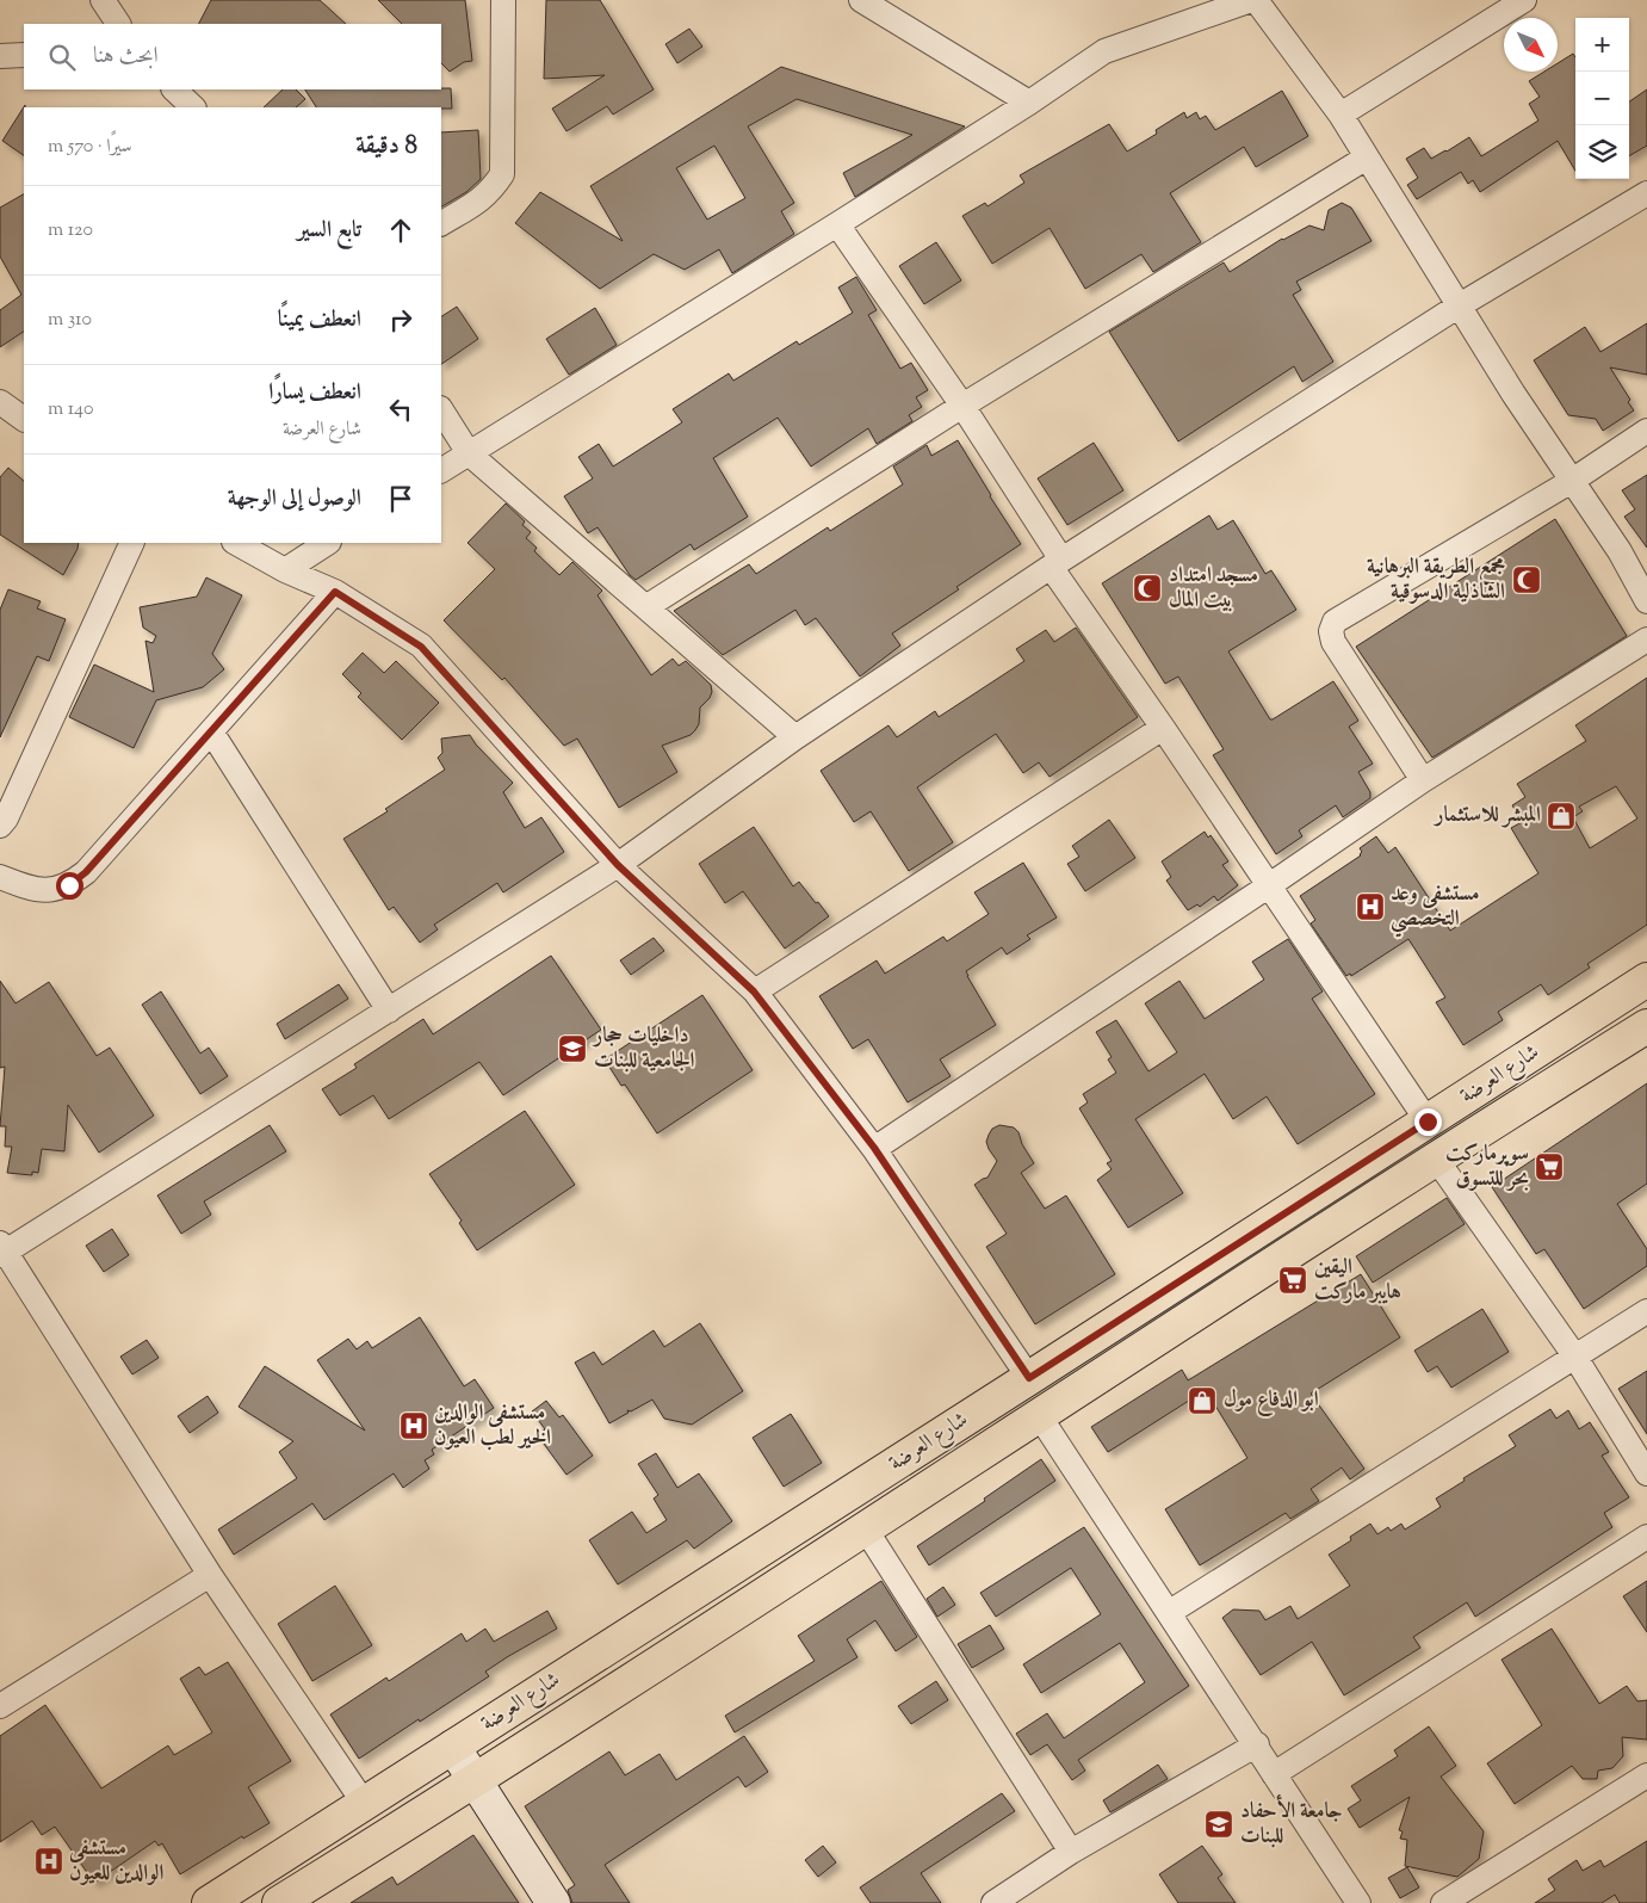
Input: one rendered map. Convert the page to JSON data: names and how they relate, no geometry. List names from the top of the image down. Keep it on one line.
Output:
{"streets":{"main road":["شارع العرضة"]},"places":{"mosque":["مجمع الطريقة البرهانية الشاذلية الدسوقية","مسجد امتداد بيت المال"],"shop":["المبشر للاستثمار","ابو الدفاع مول"],"hospital":["مستشفى وعد التخصصي","مستشفى الوالدين الخير لطب العيون","مستشفى الوالدين للعيون"],"school or university":["داخليات حجار الجامعية للبنات","جامعة الأحفاد للبنات"],"supermarket":["سوپرمارکت بحر للتسوق","اليقين هايبر ماركت"]},"north":"bottom right","page":{"map_buttons":["+","−"],"search":"ابحث هنا","heading":["8 دقيقة","سيرًا · 570 m"],"list":[["تابع السير","120 m"],["انعطف يمينًا","310 m"],["انعطف يسارًا","شارع العرضة","140 m"],"الوصول إلى الوجهة"]}}
